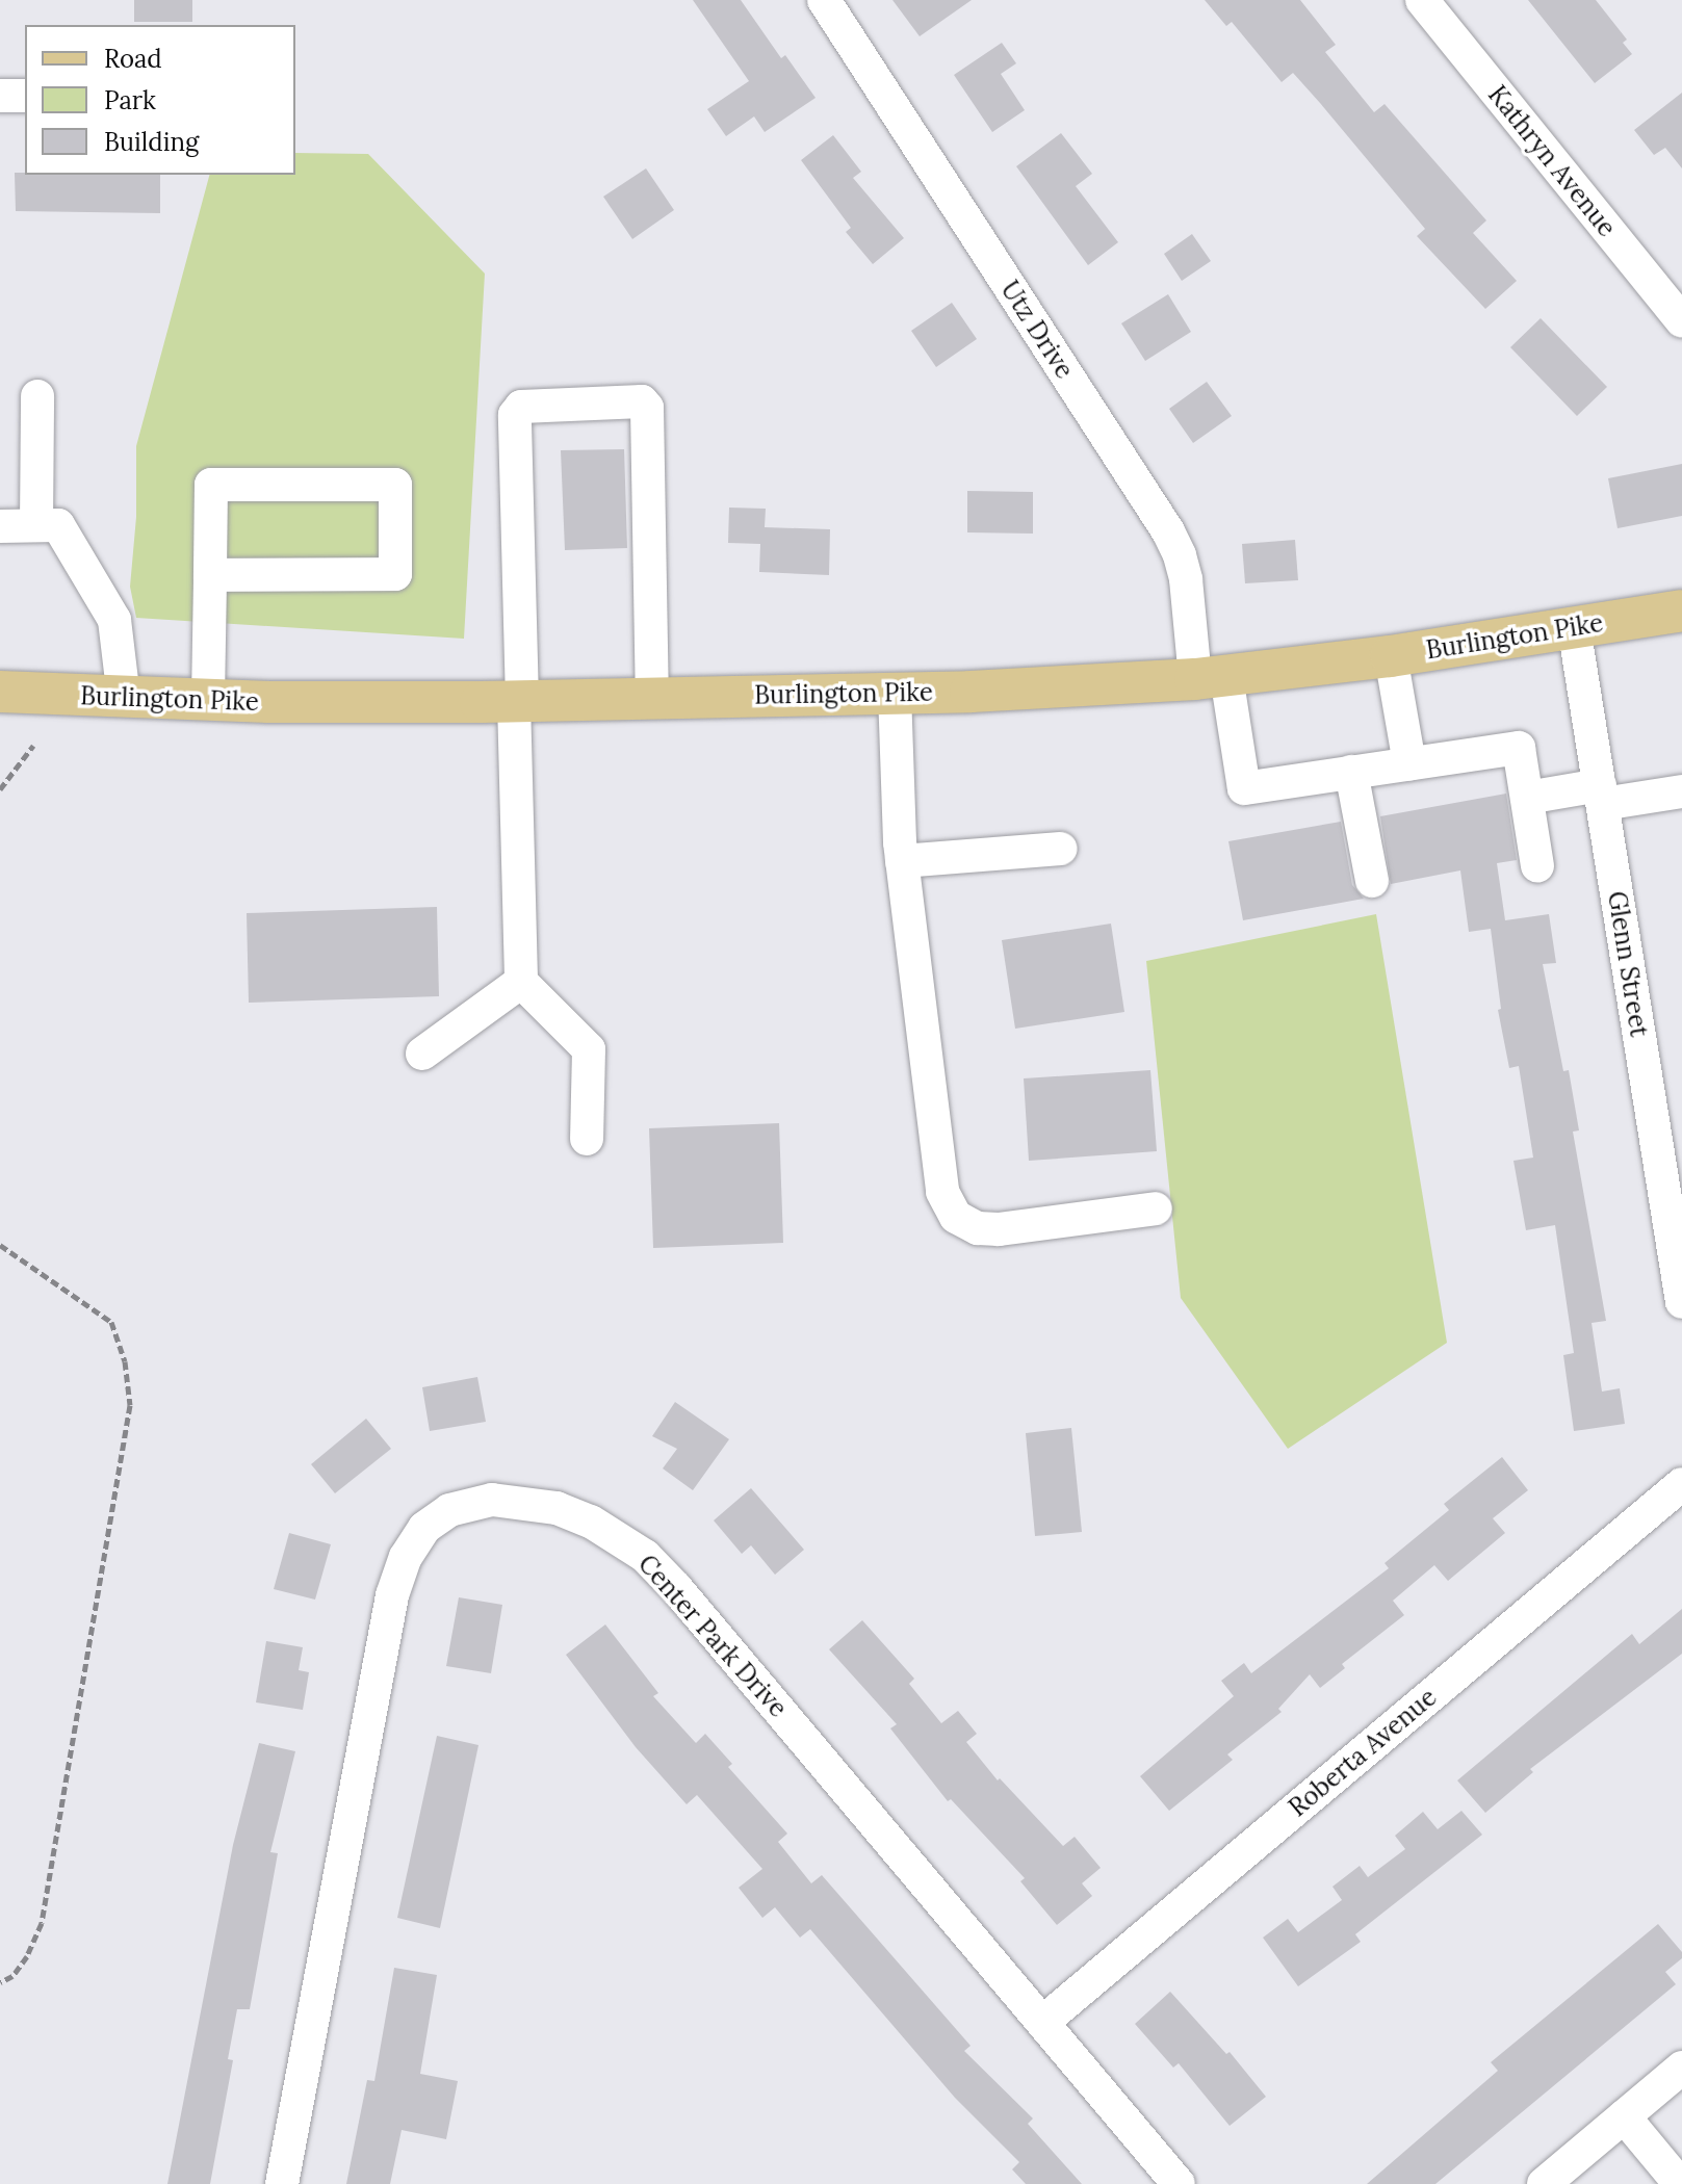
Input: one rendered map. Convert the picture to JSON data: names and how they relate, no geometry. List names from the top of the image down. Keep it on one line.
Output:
{"streets":{"main road":["Burlington Pike"],"street":["Kathryn Avenue","Utz Drive","Glenn Street","Center Park Drive","Roberta Avenue"]},"crossings":[["Utz Drive","Burlington Pike"],["Burlington Pike","Glenn Street"],["Center Park Drive","Roberta Avenue"]],"legend":["Road","Park","Building"]}
